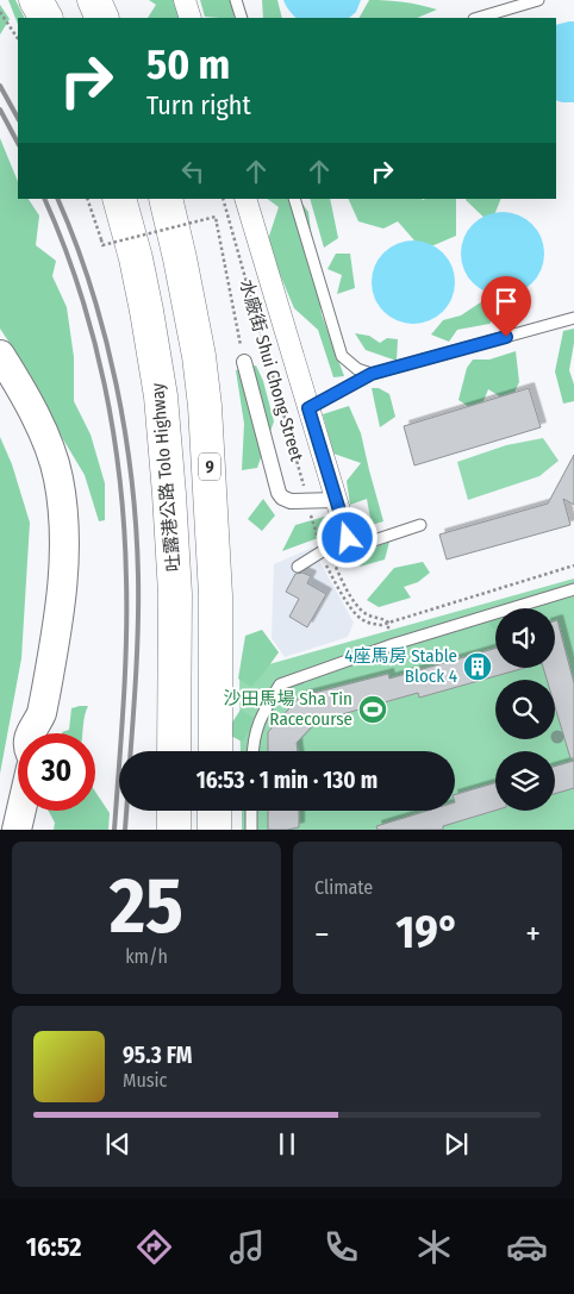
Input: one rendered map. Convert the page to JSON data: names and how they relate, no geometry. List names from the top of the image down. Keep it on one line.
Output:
{"streets":{"highway":["9","吐露港公路 Tolo Highway"],"street":["水廠街 Shui Chong Street"]},"places":{"building":["4座馬房 Stable Block 4"],"sports":["沙田馬場 Sha Tin Racecourse"]},"page":{"turn":["50 m","Turn right"],"limit":"30","trip":"16:53 · 1 min · 130 m","tile":[["25","km/h"],"Climate"],"heat":["−","19°","+"],"song":["95.3 FM","Music"],"tabs":"16:52"}}
